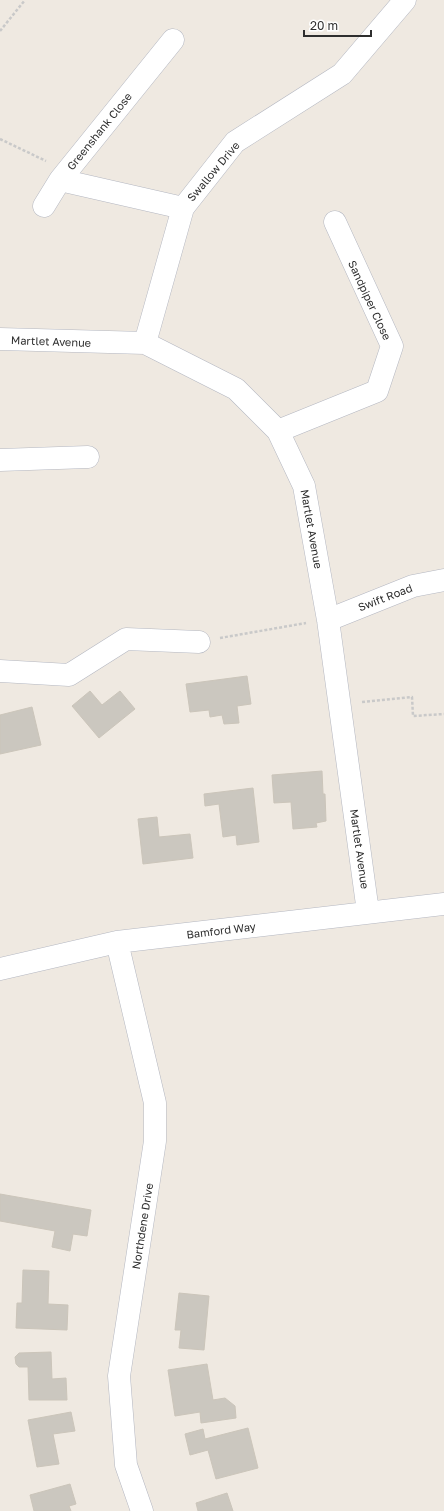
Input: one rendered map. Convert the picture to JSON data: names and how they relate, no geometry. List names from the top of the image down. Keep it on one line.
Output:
{"streets":{"street":["Greenshank Close","Swallow Drive","Sandpiper Close","Martlet Avenue","Swift Road","Bamford Way","Northdene Drive"]},"crossings":[["Greenshank Close","Swallow Drive"],["Swallow Drive","Martlet Avenue"],["Sandpiper Close","Martlet Avenue"],["Martlet Avenue","Swift Road"],["Martlet Avenue","Bamford Way"],["Bamford Way","Northdene Drive"]],"scale_bar":"20 m"}
